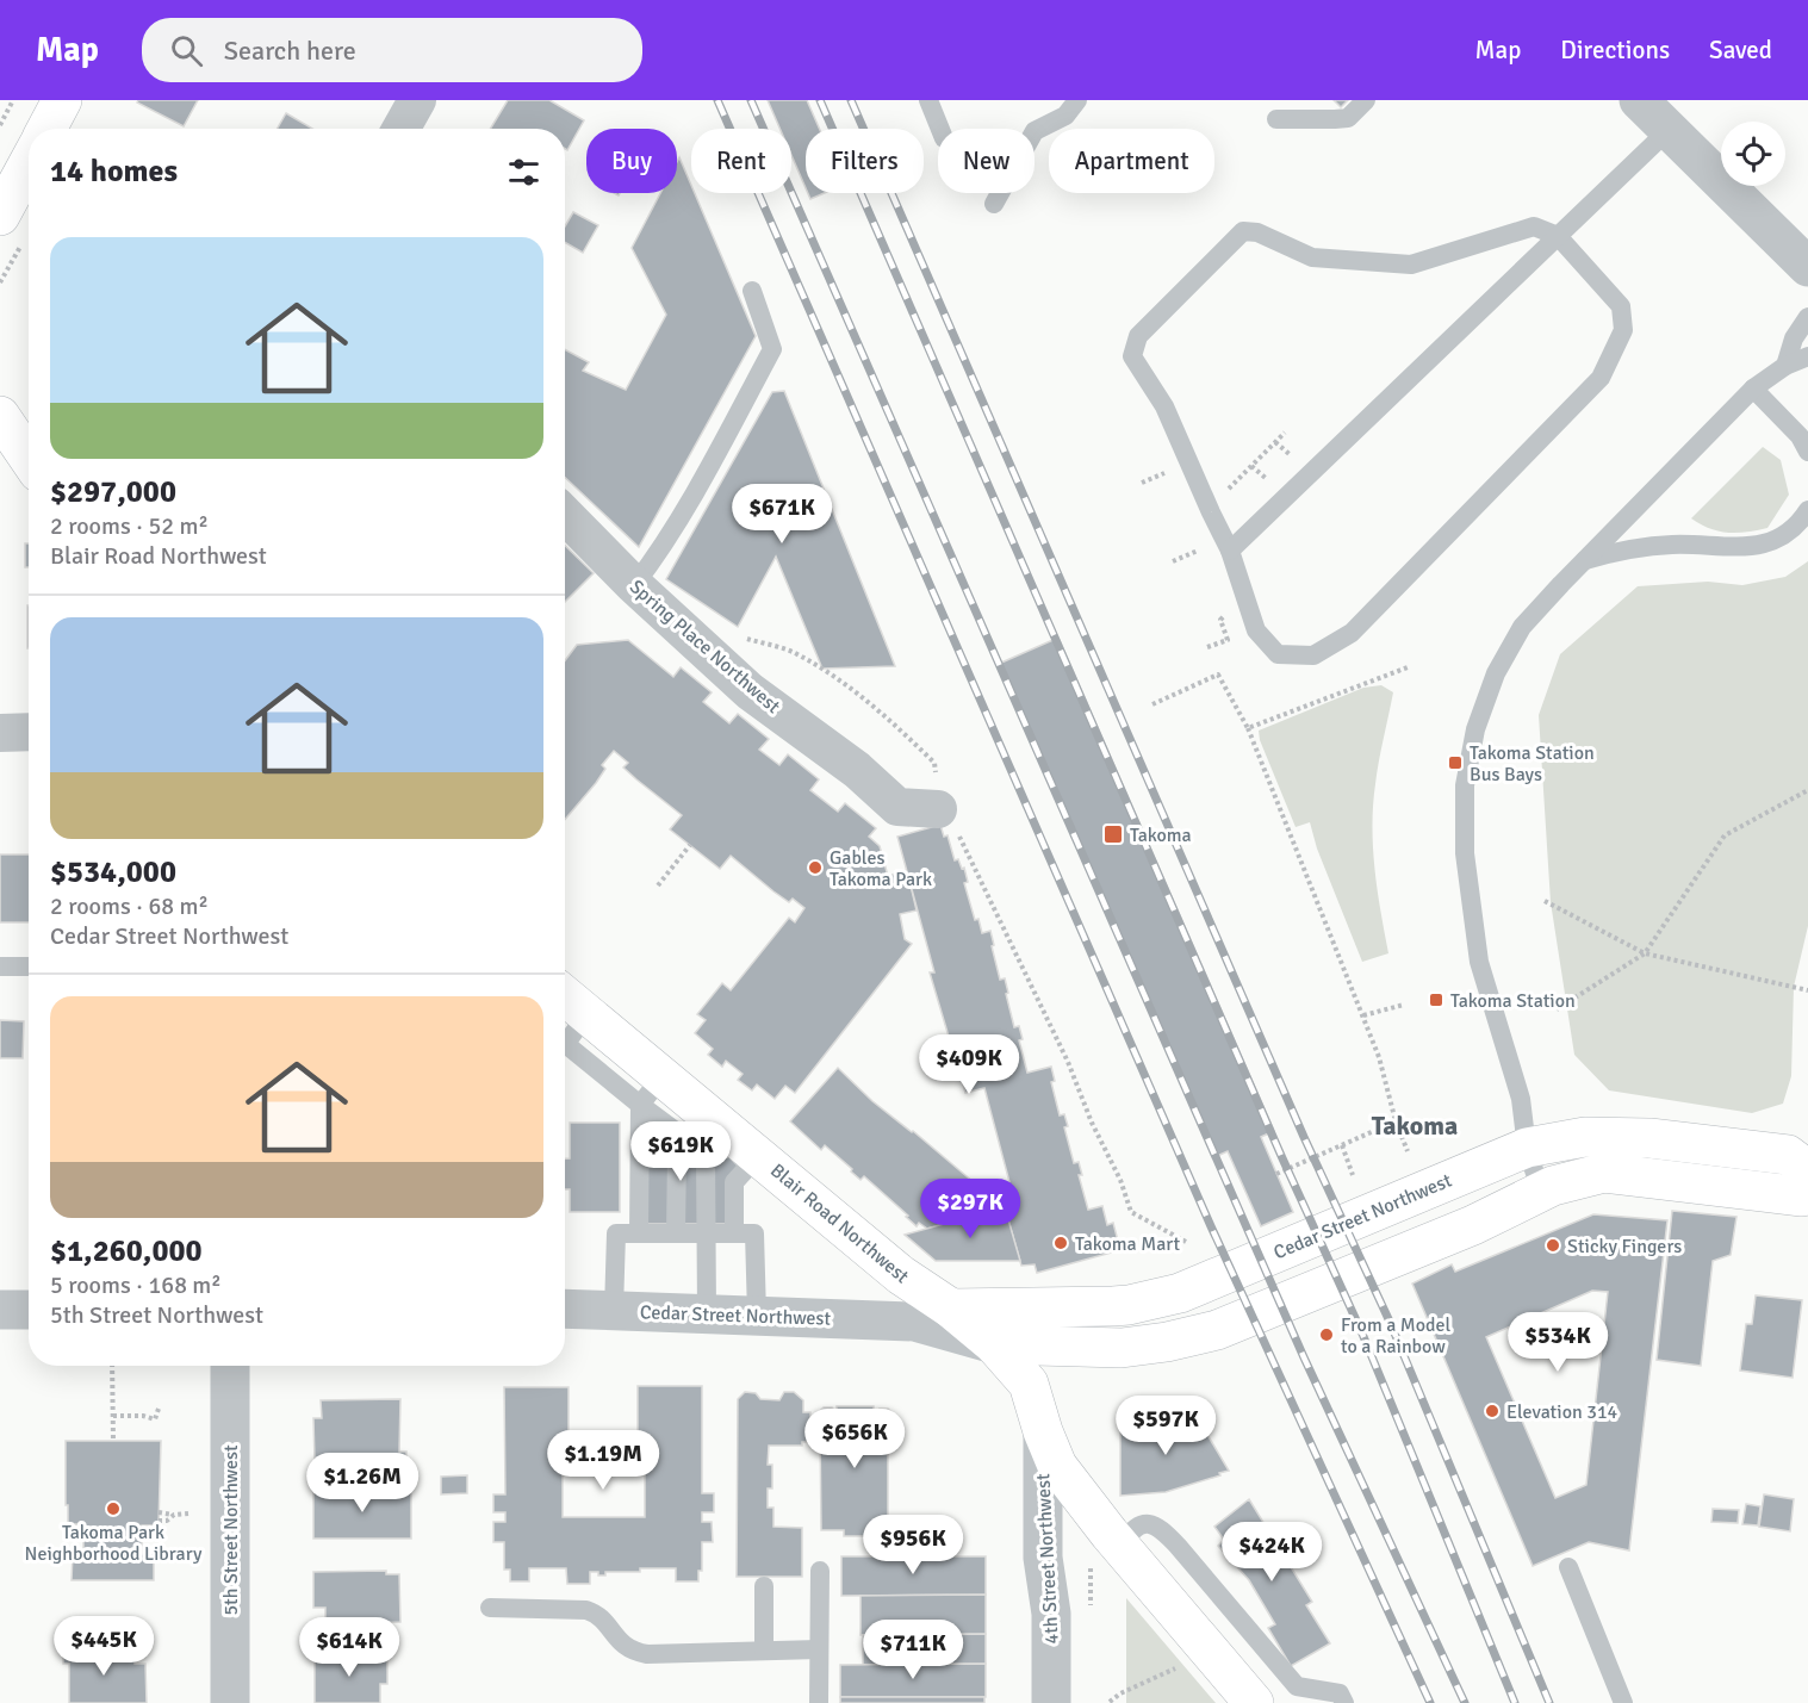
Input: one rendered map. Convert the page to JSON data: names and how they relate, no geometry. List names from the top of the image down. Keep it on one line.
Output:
{"streets":{"main road":["Cedar Street Northwest","Blair Road Northwest","4th Street Northwest"],"street":["Spring Place Northwest","5th Street Northwest"]},"crossings":[["Cedar Street Northwest","Blair Road Northwest"],["Cedar Street Northwest","4th Street Northwest"],["Blair Road Northwest","4th Street Northwest"]],"districts":["Takoma"],"places":{"transit":["Takoma Station Bus Bays","Takoma","Takoma Station"],"other":["Gables Takoma Park","Takoma Mart","Sticky Fingers","From a Model to a Rainbow","Elevation 314","Takoma Park Neighborhood Library"]},"page":{"header":"Map","search":"Search here","nav":["Map","Directions","Saved"],"chip":["Buy","Rent","Filters","New","Apartment"],"heading":"14 homes","list":[{"name":"$297,000","note":"2 rooms · 52 m² · Blair Road Northwest"},{"name":"$534,000","note":"2 rooms · 68 m² · Cedar Street Northwest"},{"name":"$1,260,000","note":"5 rooms · 168 m² · 5th Street Northwest"}],"price":["$671K","$409K","$619K","$297K","$534K","$597K","$656K","$1.19M","$1.26M","$956K","$424K","$445K","$614K","$711K"]}}
